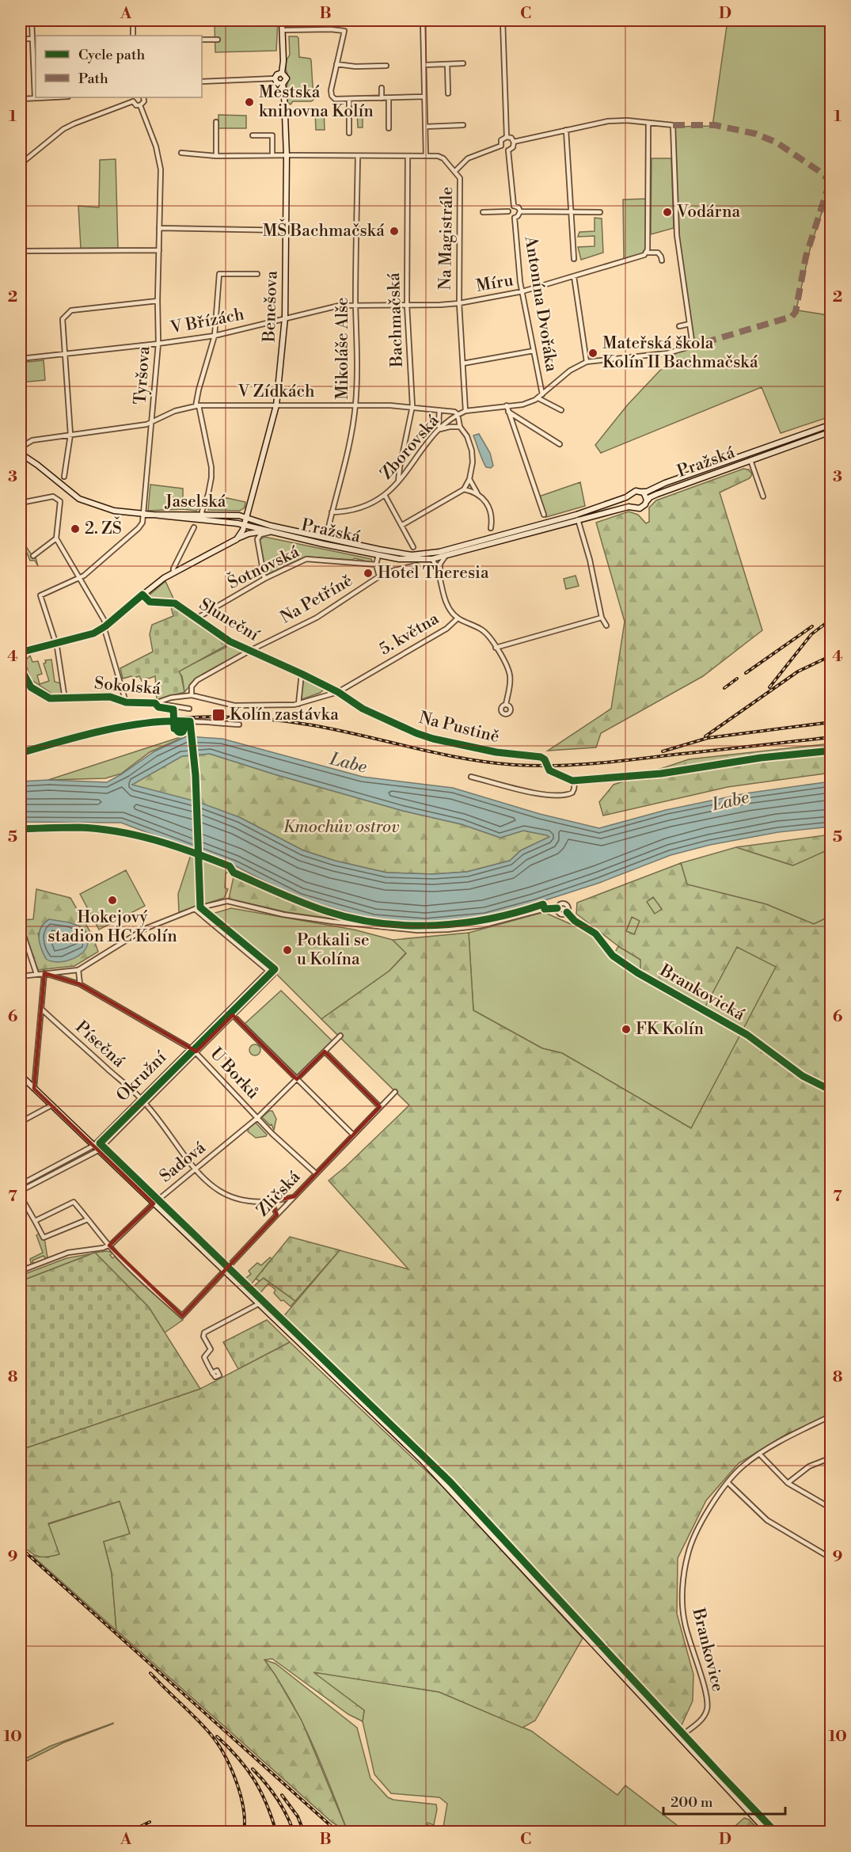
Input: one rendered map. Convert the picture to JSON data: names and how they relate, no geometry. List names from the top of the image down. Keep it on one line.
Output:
{"streets":{"street":["Na Magistrále","Míru","Antonína Dvořáka","Benešova","Bachmačská","V Břízách","Mikoláše Alše","Tyršova","V Zídkách","Zborovská","Pražská","Jaselská","Šotnovská","Na Petříně","Sluneční","5. května","Sokolská","Na Pustině","Brankovická","Písečná","U Borků","Okružní","Sadová","Zličská","Brankovice"]},"crossings":[["Na Magistrále","Míru"],["Na Magistrále","Benešova"],["Na Magistrále","Bachmačská"],["Na Magistrále","Mikoláše Alše"],["Na Magistrále","Zborovská"],["Míru","Antonína Dvořáka"],["Míru","Benešova"],["Míru","Bachmačská"],["Míru","V Břízách"],["Míru","Mikoláše Alše"],["Antonína Dvořáka","Zborovská"],["Benešova","V Břízách"],["Benešova","V Zídkách"],["Benešova","Pražská"],["Benešova","Jaselská"],["Bachmačská","V Zídkách"],["Bachmačská","Zborovská"],["V Břízách","Tyršova"],["Mikoláše Alše","V Zídkách"],["Mikoláše Alše","Zborovská"],["Mikoláše Alše","Pražská"],["Tyršova","V Zídkách"],["Tyršova","Jaselská"],["V Zídkách","Zborovská"],["V Zídkách","Jaselská"],["Pražská","Jaselská"],["Pražská","5. května"],["Šotnovská","Sluneční"],["Na Petříně","Sluneční"],["Na Petříně","5. května"],["Sluneční","5. května"],["Sluneční","Na Pustině"],["5. května","Na Pustině"],["Písečná","Okružní"],["Písečná","Sadová"],["Písečná","Zličská"],["U Borků","Okružní"],["U Borků","Sadová"],["U Borků","Zličská"],["Sadová","Zličská"]],"water":["Labe"],"parks":["Kmochův ostrov"],"places":{"other":["Městská knihovna Kolín","Vodárna","MŠ Bachmačská","Mateřská škola Kolín II Bachmačská","2. ZŠ","Hotel Theresia","Hokejový stadion HC Kolín","Potkali se u Kolína","FK Kolín"],"transit":["Kolín zastávka"]},"legend":["Cycle path","Path"],"scale_bar":"200 m","grid":{"columns":["A","B","C","D"],"rows":["1","2","3","4","5","6","7","8","9","10"]}}
